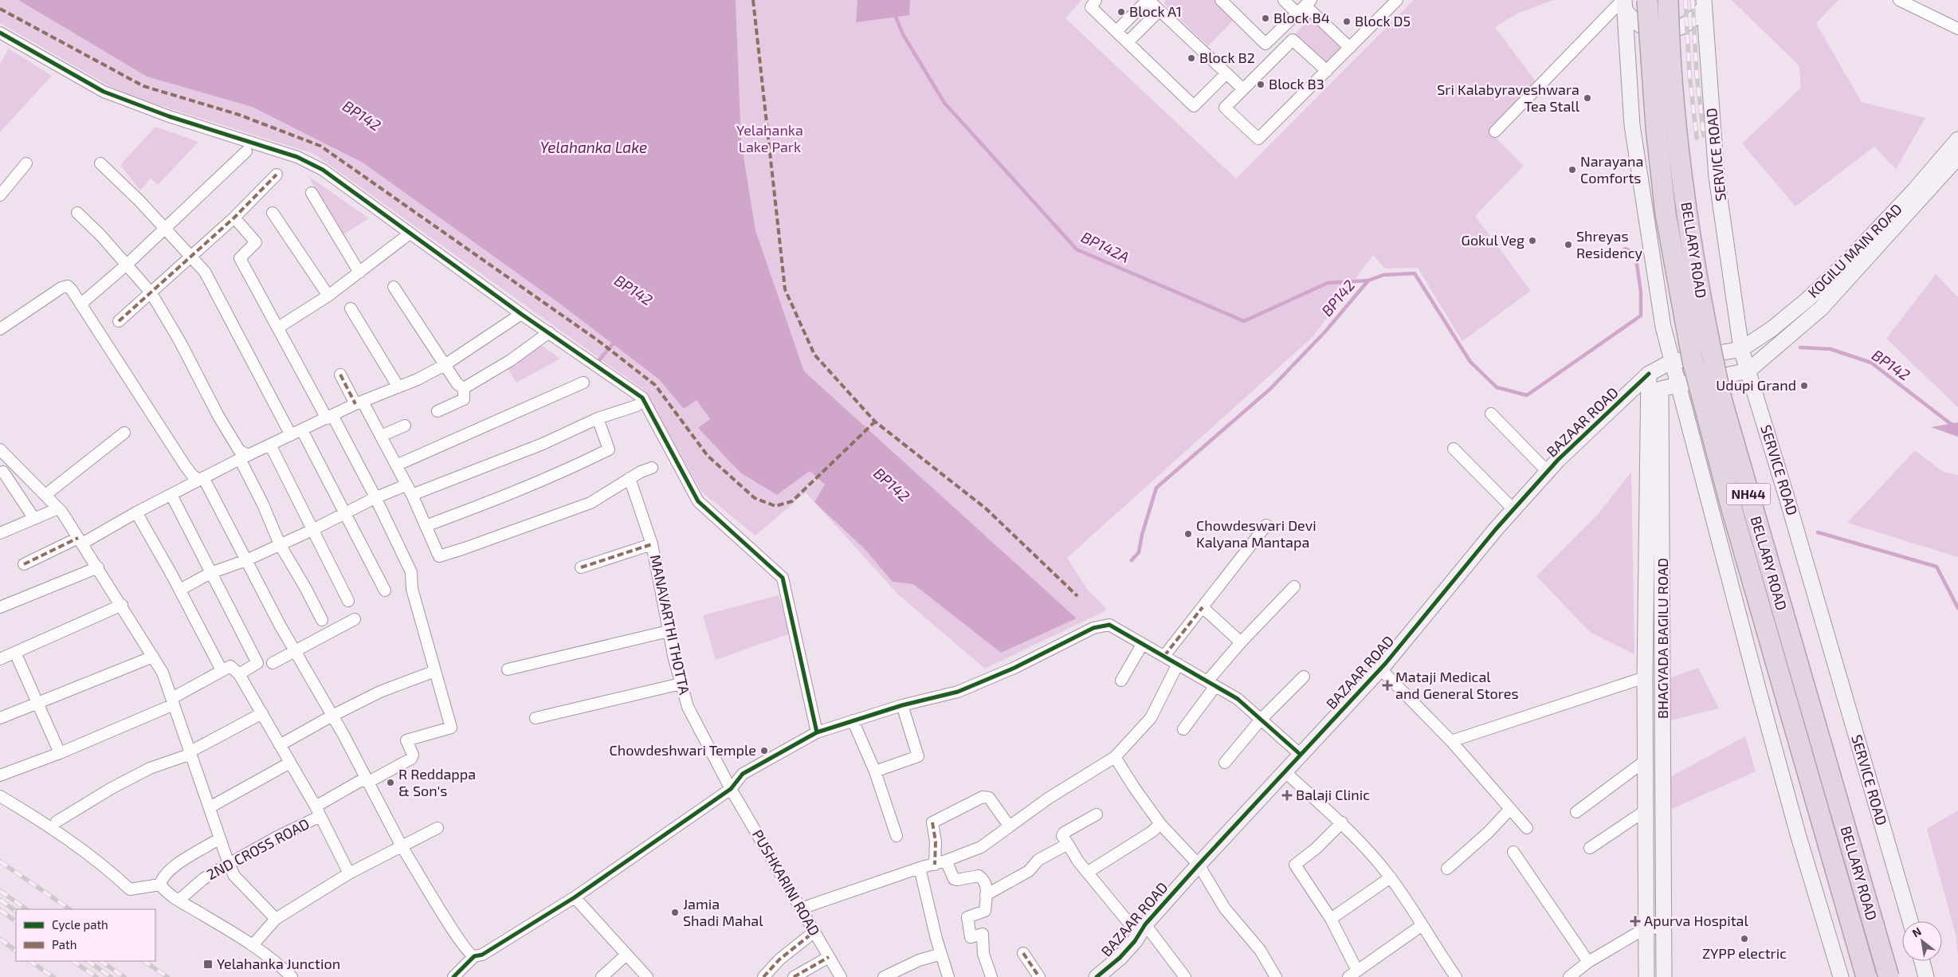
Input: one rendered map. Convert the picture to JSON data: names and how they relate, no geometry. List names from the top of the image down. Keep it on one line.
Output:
{"streets":{"highway":["BELLARY ROAD","NH44"],"main road":["SERVICE ROAD","KOGILU MAIN ROAD","BAZAAR ROAD","BHAGYADA BAGILU ROAD"],"street":["MANAVARTHI THOTTA","2ND CROSS ROAD","PUSHKARINI ROAD"]},"crossings":[["SERVICE ROAD","KOGILU MAIN ROAD"],["BAZAAR ROAD","BHAGYADA BAGILU ROAD"],["MANAVARTHI THOTTA","PUSHKARINI ROAD"]],"water":["BP142","Yelahanka Lake","BP142A"],"parks":["Yelahanka Lake Park"],"places":{"other":["Block A1","Block B4","Block D5","Block B2","Block B3","Sri Kalabyraveshwara Tea Stall","Narayana Comforts","Gokul Veg","Shreyas Residency","Udupi Grand","Chowdeswari Devi Kalyana Mantapa","Chowdeshwari Temple","R Reddappa & Son's","Jamia Shadi Mahal","ZYPP electric"],"health":["Mataji Medical and General Stores","Balaji Clinic","Apurva Hospital"],"transit":["Yelahanka Junction"]},"legend":["Cycle path","Path"],"north":"top left"}
